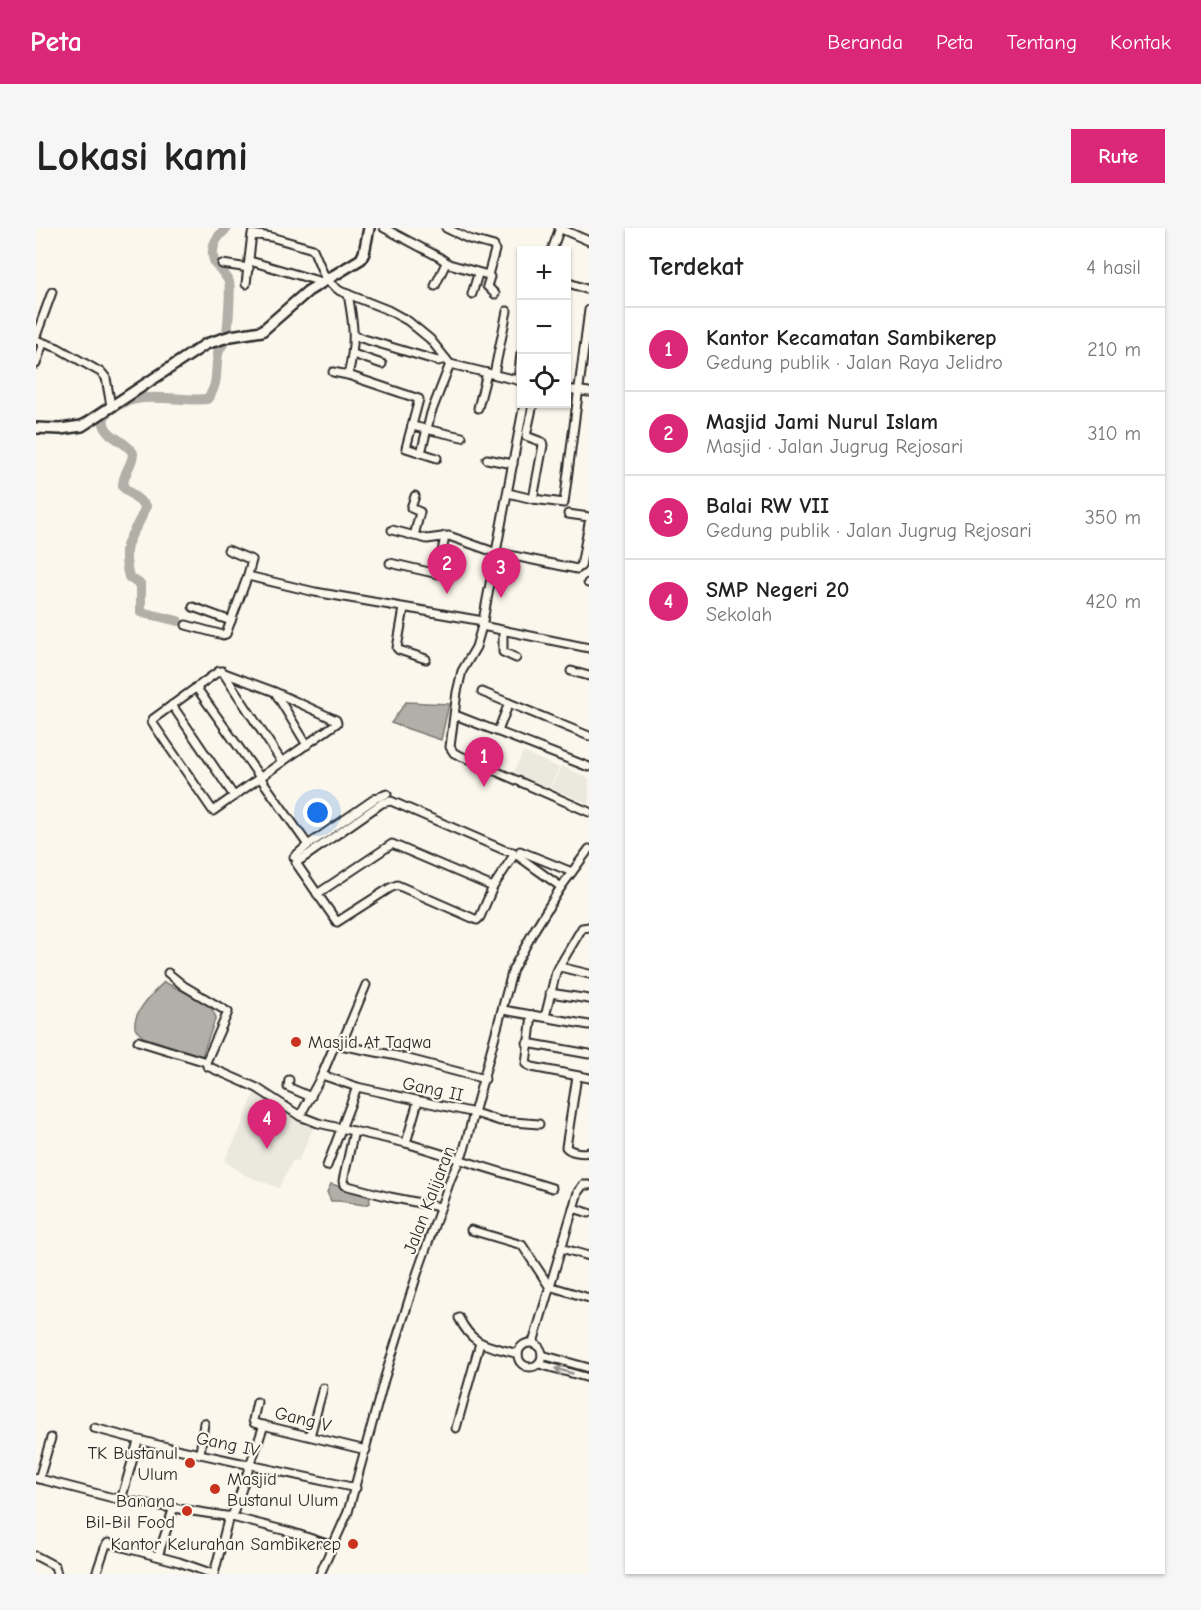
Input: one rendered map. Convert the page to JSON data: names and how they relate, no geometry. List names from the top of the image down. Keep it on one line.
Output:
{"streets":{"street":["Gang II","Jalan Kalijaran","Gang V","Gang IV"]},"crossings":[["Gang II","Jalan Kalijaran"],["Jalan Kalijaran","Gang V"],["Jalan Kalijaran","Gang IV"]],"places":["Masjid At Taqwa","TK Bustanul Ulum","Masjid Bustanul Ulum","Banana Bil-Bil Food","Kantor Kelurahan Sambikerep"],"page":{"header":"Peta","nav":["Beranda","Peta","Tentang","Kontak"],"buttons":"Rute","title":"Lokasi kami","heading":["Terdekat","4 hasil"],"map_buttons":["+","−"],"list":[{"mark":"1","name":"Kantor Kecamatan Sambikerep","note":"Gedung publik · Jalan Raya Jelidro","value":"210 m"},{"mark":"2","name":"Masjid Jami Nurul Islam","note":"Masjid · Jalan Jugrug Rejosari","value":"310 m"},{"mark":"3","name":"Balai RW VII","note":"Gedung publik · Jalan Jugrug Rejosari","value":"350 m"},{"mark":"4","name":"SMP Negeri 20","note":"Sekolah","value":"420 m"}],"pins":["2","3","1","4"]}}
